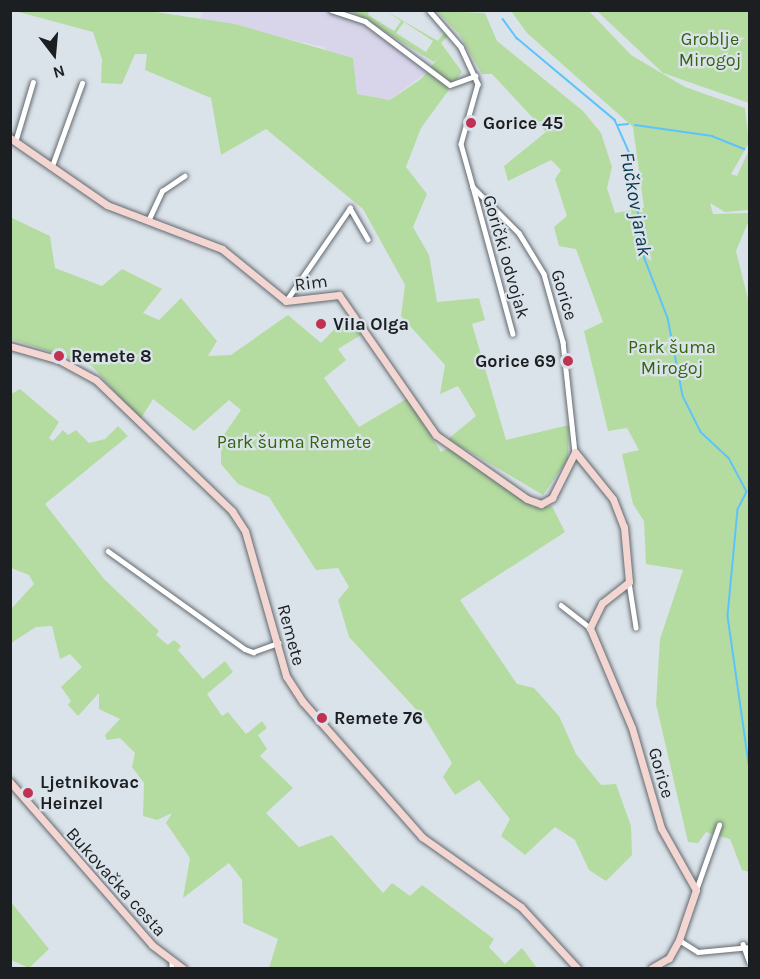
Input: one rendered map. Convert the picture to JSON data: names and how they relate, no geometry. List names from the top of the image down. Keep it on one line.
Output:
{"streets":{"street":["Gorički odvojak","Rim","Gorice","Remete","Bukovačka cesta"]},"crossings":[["Gorički odvojak","Gorice"],["Rim","Gorice"]],"water":["Fučkov jarak"],"parks":["Groblje Mirogoj","Park šuma Mirogoj","Park šuma Remete"],"places":["Gorice 45","Vila Olga","Remete 8","Gorice 69","Remete 76","Ljetnikovac Heinzel"],"north":"bottom"}
